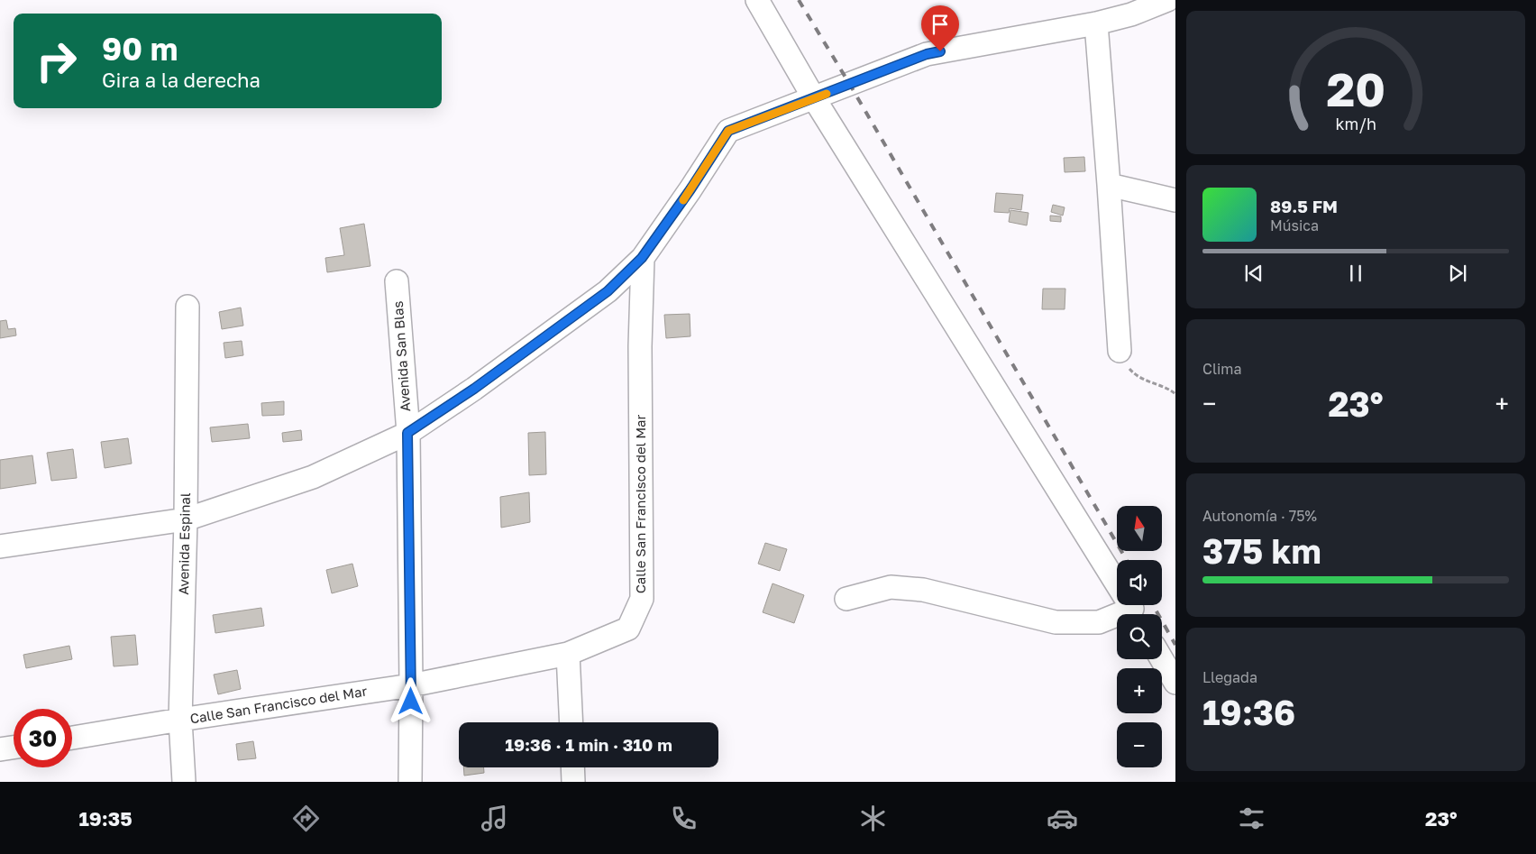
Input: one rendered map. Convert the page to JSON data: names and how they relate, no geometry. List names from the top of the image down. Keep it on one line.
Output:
{"streets":{"street":["Avenida San Blas","Calle San Francisco del Mar","Avenida Espinal"]},"crossings":[["Avenida San Blas","Calle San Francisco del Mar"],["Calle San Francisco del Mar","Avenida Espinal"]],"north":"top","page":{"turn":["90 m","Gira a la derecha"],"song":["89.5 FM","Música"],"tile":["Clima",["Autonomía · 75%","375 km"],["Llegada","19:36"]],"heat":["−","23°","+"],"map_buttons":["+","−"],"limit":"30","trip":"19:36 · 1 min · 310 m","tabs":["19:35","23°"],"gauge":["20","km/h"]}}
